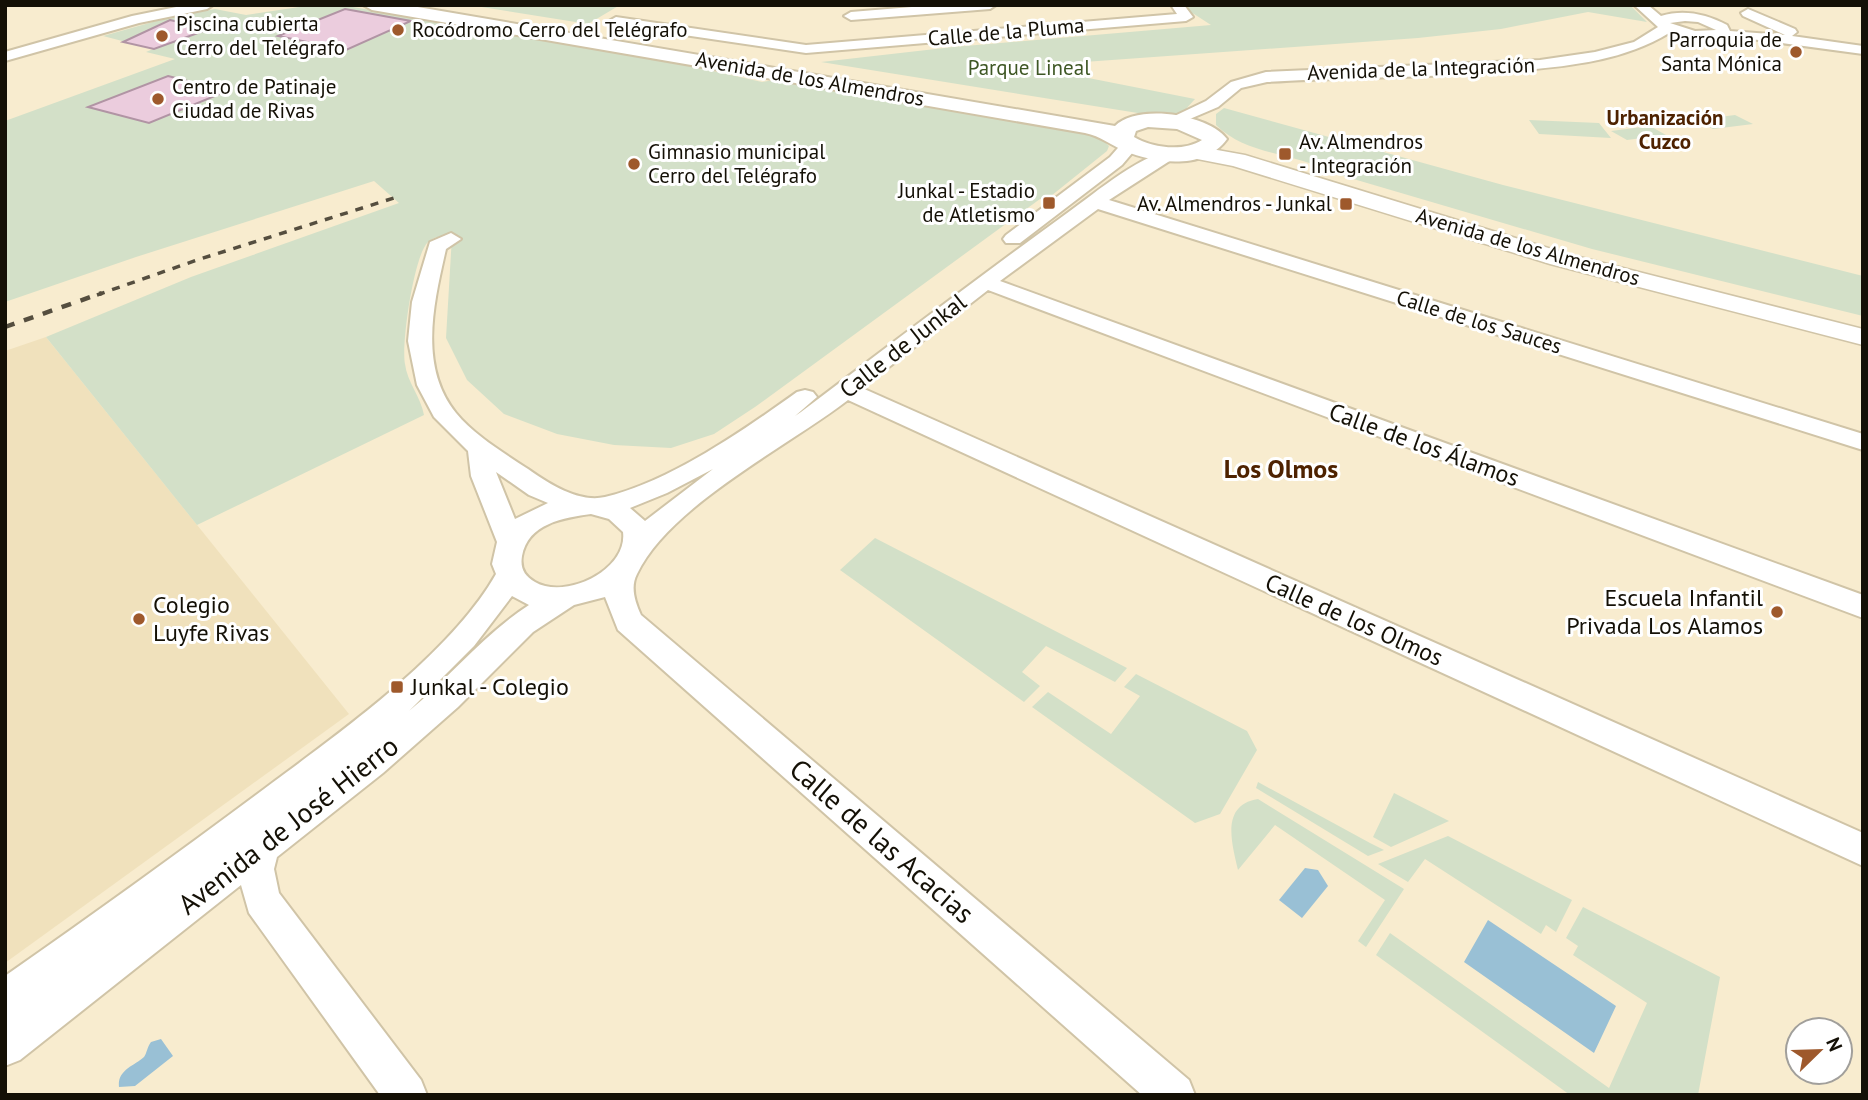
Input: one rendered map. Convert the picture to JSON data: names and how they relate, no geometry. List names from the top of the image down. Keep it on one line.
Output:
{"streets":{"main road":["Avenida de los Almendros"],"street":["Calle de la Pluma","Avenida de la Integración","Calle de los Sauces","Calle de Junkal","Calle de los Álamos","Calle de los Olmos","Avenida de José Hierro","Calle de las Acacias"]},"crossings":[["Avenida de la Integración","Avenida de los Almendros"],["Avenida de los Almendros","Calle de Junkal"],["Calle de los Sauces","Calle de Junkal"],["Calle de Junkal","Calle de los Álamos"],["Calle de Junkal","Calle de los Olmos"],["Calle de Junkal","Avenida de José Hierro"],["Calle de Junkal","Calle de las Acacias"],["Avenida de José Hierro","Calle de las Acacias"]],"districts":["Urbanización Cuzco","Los Olmos"],"parks":["Parque Lineal"],"places":{"other":["Rocódromo Cerro del Telégrafo","Piscina cubierta Cerro del Telégrafo","Parroquia de Santa Mónica","Centro de Patinaje Ciudad de Rivas","Gimnasio municipal Cerro del Telégrafo","Escuela Infantil Privada Los Alamos","Colegio Luyfe Rivas"],"transit":["Av. Almendros - Integración","Junkal - Estadio de Atletismo","Av. Almendros - Junkal","Junkal - Colegio"]},"north":"top right"}
